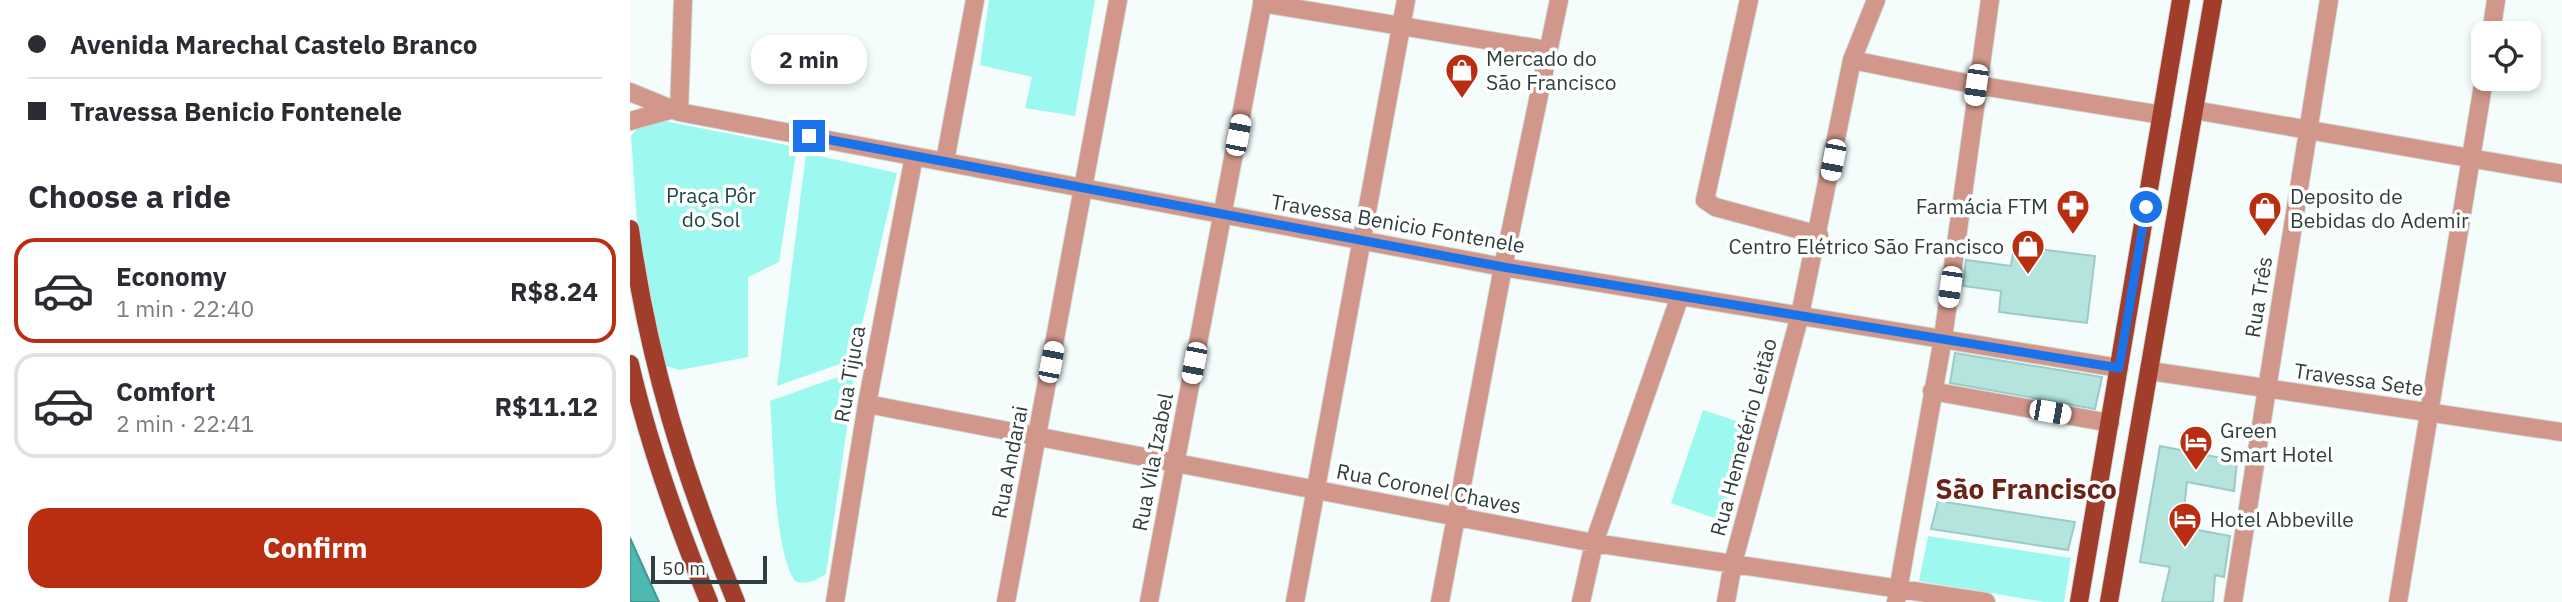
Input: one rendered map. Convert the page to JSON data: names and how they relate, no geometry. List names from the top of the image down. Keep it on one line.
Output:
{"streets":{"street":["Travessa Benicio Fontenele","Rua Três","Rua Tijuca","Travessa Sete","Rua Hemetério Leitão","Rua Andarai","Rua Vila Izabel","Rua Coronel Chaves"]},"crossings":[["Travessa Benicio Fontenele","Rua Tijuca"],["Travessa Benicio Fontenele","Rua Hemetério Leitão"],["Travessa Benicio Fontenele","Rua Andarai"],["Travessa Benicio Fontenele","Rua Vila Izabel"],["Rua Três","Travessa Sete"],["Rua Tijuca","Rua Coronel Chaves"],["Rua Hemetério Leitão","Rua Coronel Chaves"],["Rua Andarai","Rua Coronel Chaves"],["Rua Vila Izabel","Rua Coronel Chaves"]],"districts":["São Francisco"],"parks":["Praça Pôr do Sol"],"places":{"shop":["Mercado do São Francisco","Deposito de Bebidas do Ademir","Centro Elétrico São Francisco"],"pharmacy":["Farmácia FTM"],"hotel":["Green Smart Hotel","Hotel Abbeville"]},"scale_bar":"50 m","page":{"banner":["Avenida Marechal Castelo Branco","Travessa Benicio Fontenele"],"bubble":"2 min","heading":"Choose a ride","list":[{"name":"Economy","note":"1 min · 22:40","value":"R$8.24"},{"name":"Comfort","note":"2 min · 22:41","value":"R$11.12"}],"buttons":"Confirm","scale":"50 m"}}
